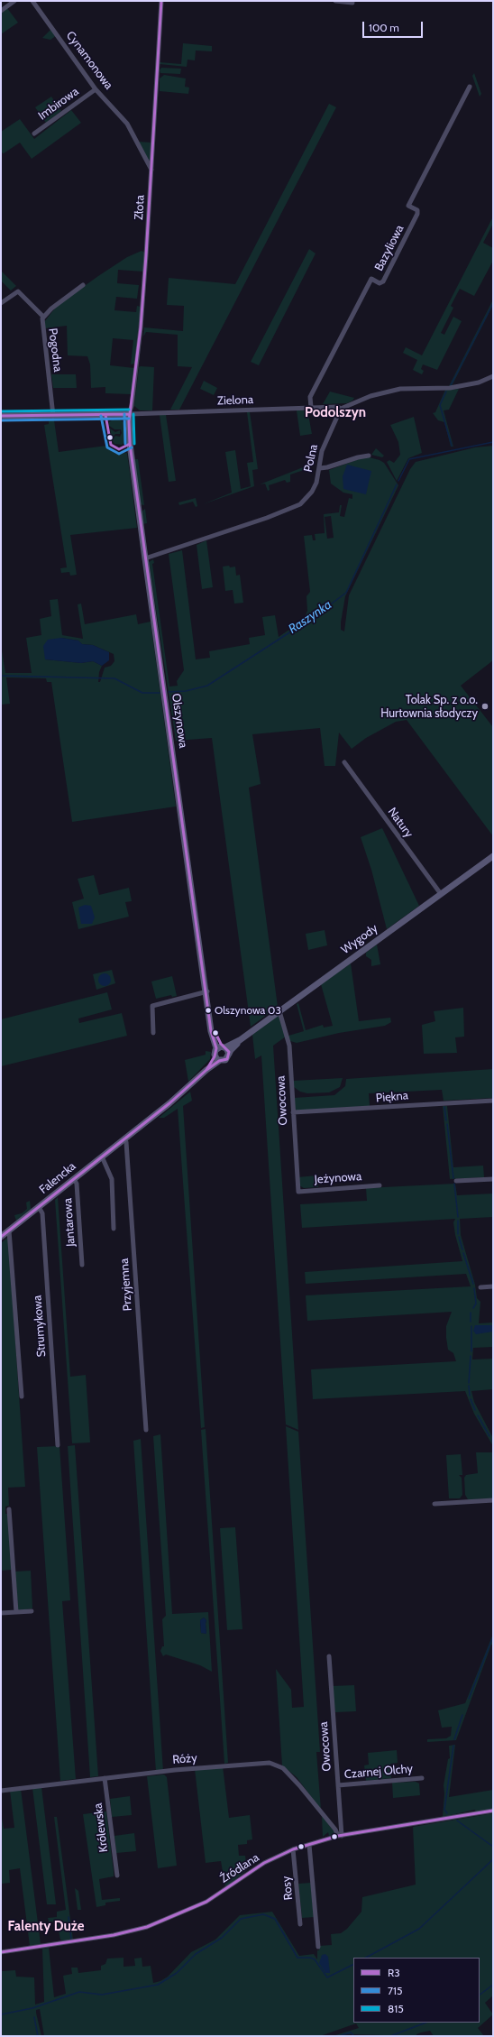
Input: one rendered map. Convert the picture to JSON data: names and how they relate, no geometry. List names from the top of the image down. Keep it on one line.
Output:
{"streets":{"street":["Cynamonowa","Imbirowa","Złota","Bazyliowa","Pogodna","Zielona","Polna","Olszynowa","Natury","Wygody","Piękna","Owocowa","Falencka","Jeżynowa","Jantarowa","Przyjemna","Strumykowa","Róży","Czarnej Olchy","Królewska","Źródlana","Rosy"]},"crossings":[["Cynamonowa","Imbirowa"],["Cynamonowa","Złota"],["Złota","Zielona"],["Złota","Olszynowa"],["Bazyliowa","Zielona"],["Zielona","Polna"],["Zielona","Olszynowa"],["Polna","Olszynowa"],["Olszynowa","Wygody"],["Natury","Wygody"],["Wygody","Owocowa"],["Piękna","Owocowa"],["Owocowa","Jeżynowa"],["Owocowa","Róży"],["Owocowa","Czarnej Olchy"],["Owocowa","Źródlana"],["Falencka","Jantarowa"],["Falencka","Przyjemna"],["Falencka","Strumykowa"],["Róży","Królewska"],["Róży","Źródlana"],["Źródlana","Rosy"]],"districts":["Podolszyn","Falenty Duże"],"water":["Raszynka"],"places":["Tolak Sp. z o.o. Hurtownia słodyczy","Olszynowa 03"],"lines":["transit line R3","transit line 815","transit line 715"],"legend":["R3","715","815"],"scale_bar":"100 m"}
